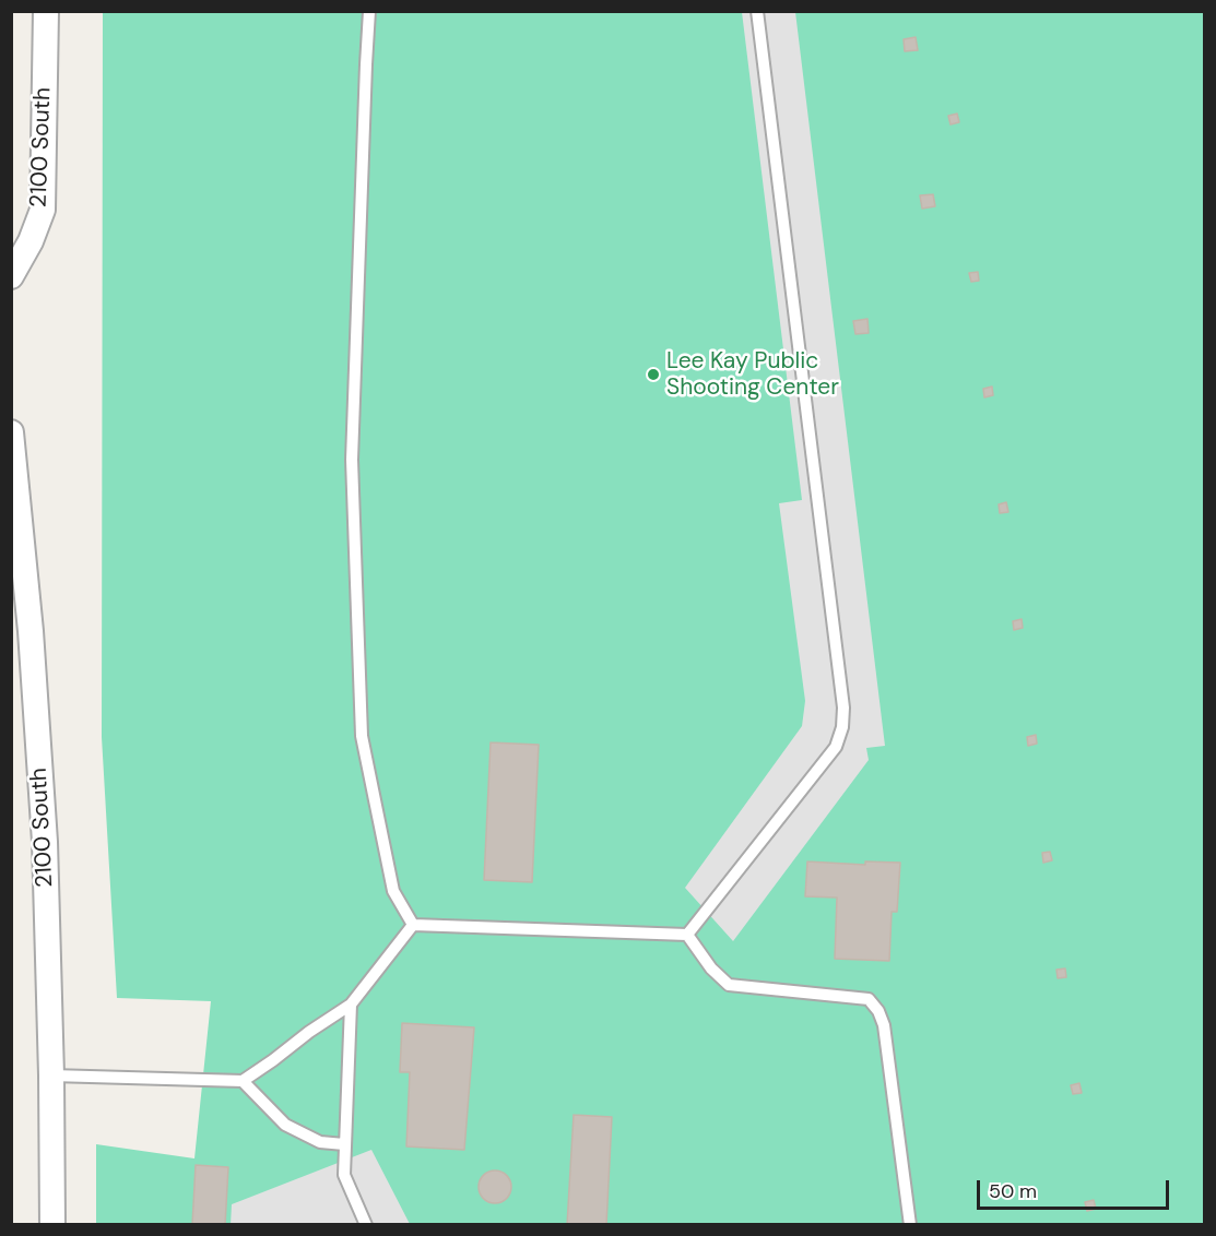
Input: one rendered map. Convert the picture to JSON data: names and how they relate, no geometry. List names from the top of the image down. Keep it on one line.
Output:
{"streets":{"street":["2100 South"]},"places":["Lee Kay Public Shooting Center"],"scale_bar":"50 m"}
